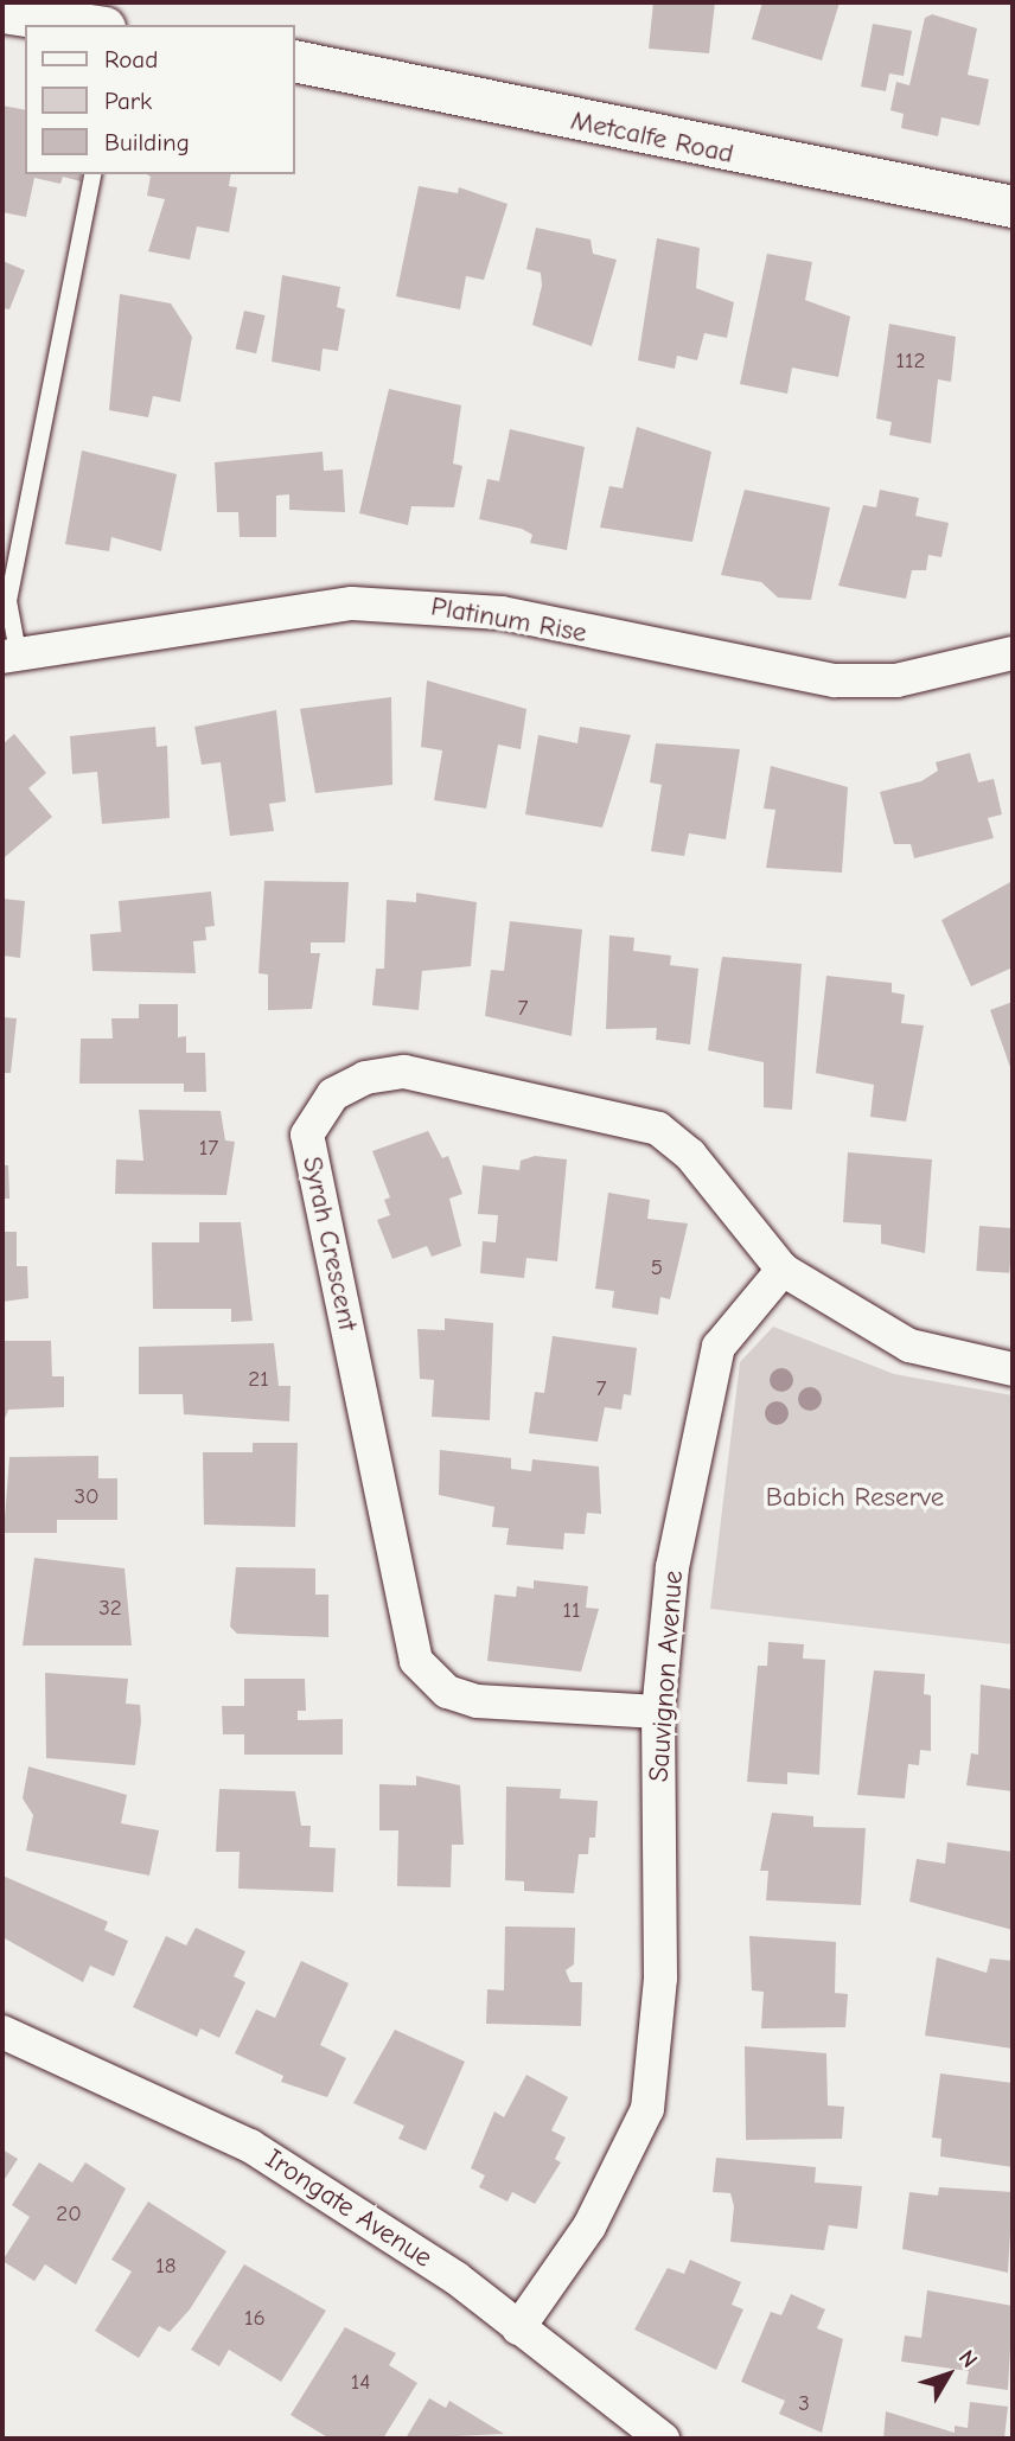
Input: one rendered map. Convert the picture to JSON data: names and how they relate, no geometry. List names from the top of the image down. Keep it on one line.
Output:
{"streets":{"street":["Metcalfe Road","Platinum Rise","Syrah Crescent","Sauvignon Avenue","Irongate Avenue"]},"crossings":[["Syrah Crescent","Sauvignon Avenue"],["Sauvignon Avenue","Irongate Avenue"]],"parks":["Babich Reserve"],"house_numbers":["112","7","17","5","21","7","30","32","11","20","18","16","14","3"],"legend":["Road","Park","Building"],"north":"top right"}
